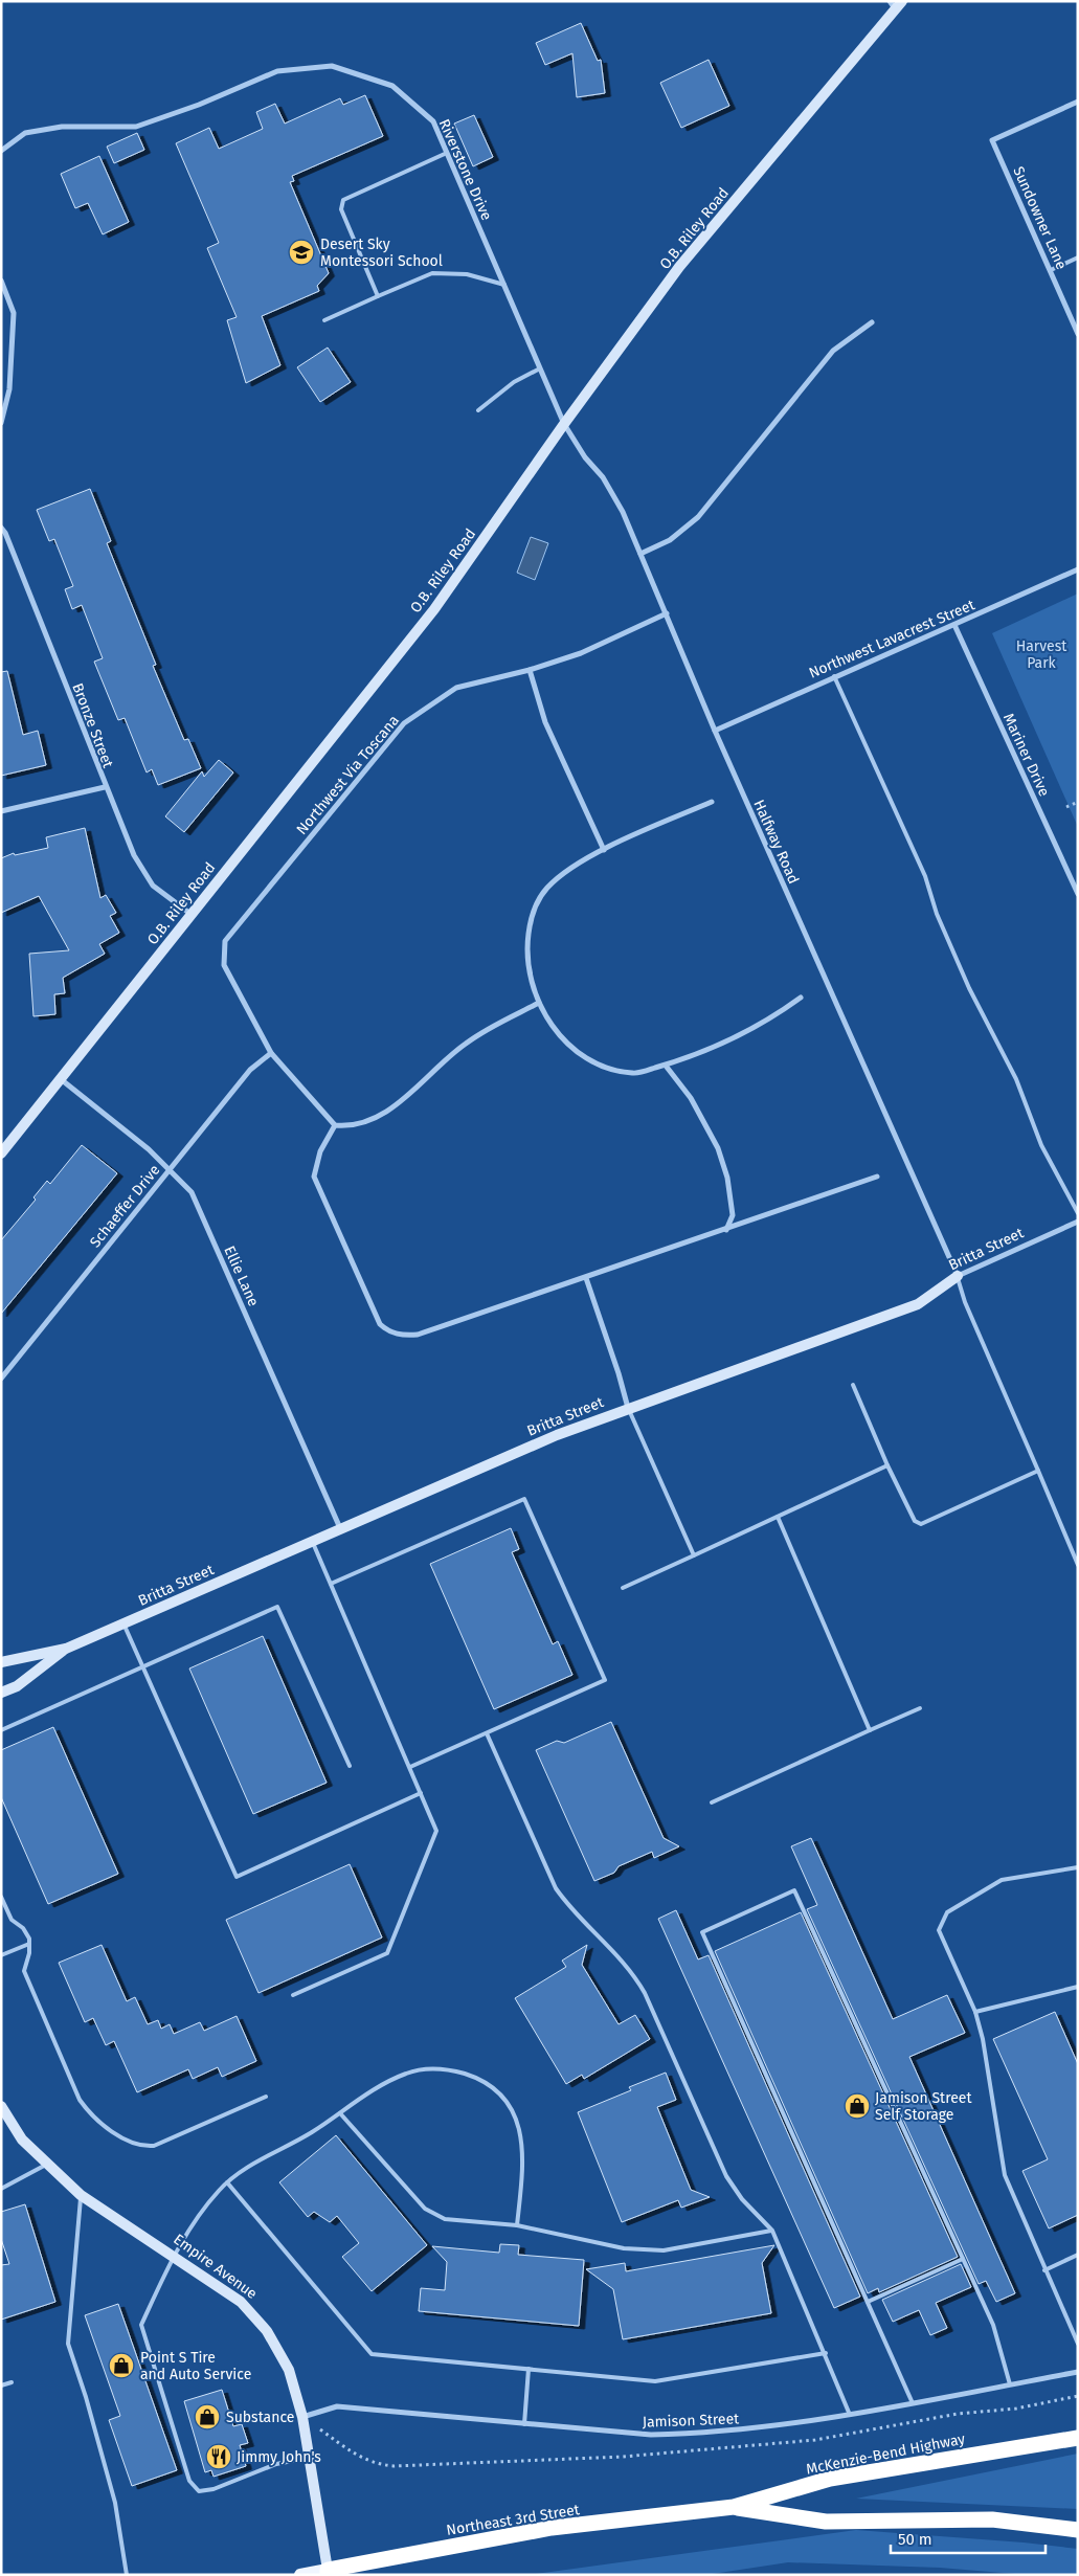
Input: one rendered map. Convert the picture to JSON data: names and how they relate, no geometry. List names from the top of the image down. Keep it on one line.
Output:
{"streets":{"highway":["McKenzie-Bend Highway","Northeast 3rd Street"],"street":["Riverstone Drive","Sundowner Lane","O.B. Riley Road","Northwest Lavacrest Street","Bronze Street","Mariner Drive","Northwest Via Toscana","Halfway Road","Schaeffer Drive","Britta Street","Ellie Lane","Empire Avenue","Jamison Street"]},"crossings":[["Riverstone Drive","O.B. Riley Road"],["Riverstone Drive","Halfway Road"],["O.B. Riley Road","Bronze Street"],["O.B. Riley Road","Halfway Road"],["O.B. Riley Road","Ellie Lane"],["Northwest Lavacrest Street","Mariner Drive"],["Northwest Lavacrest Street","Halfway Road"],["Northwest Via Toscana","Halfway Road"],["Northwest Via Toscana","Schaeffer Drive"],["Halfway Road","Britta Street"],["Schaeffer Drive","Ellie Lane"],["Britta Street","Ellie Lane"],["Empire Avenue","Jamison Street"],["Empire Avenue","Northeast 3rd Street"],["McKenzie-Bend Highway","Northeast 3rd Street"]],"parks":["Harvest Park"],"places":{"school or university":["Desert Sky Montessori School"],"shop":["Jamison Street Self Storage","Point S Tire and Auto Service","Substance"],"restaurant":["Jimmy John's"]},"scale_bar":"50 m"}
